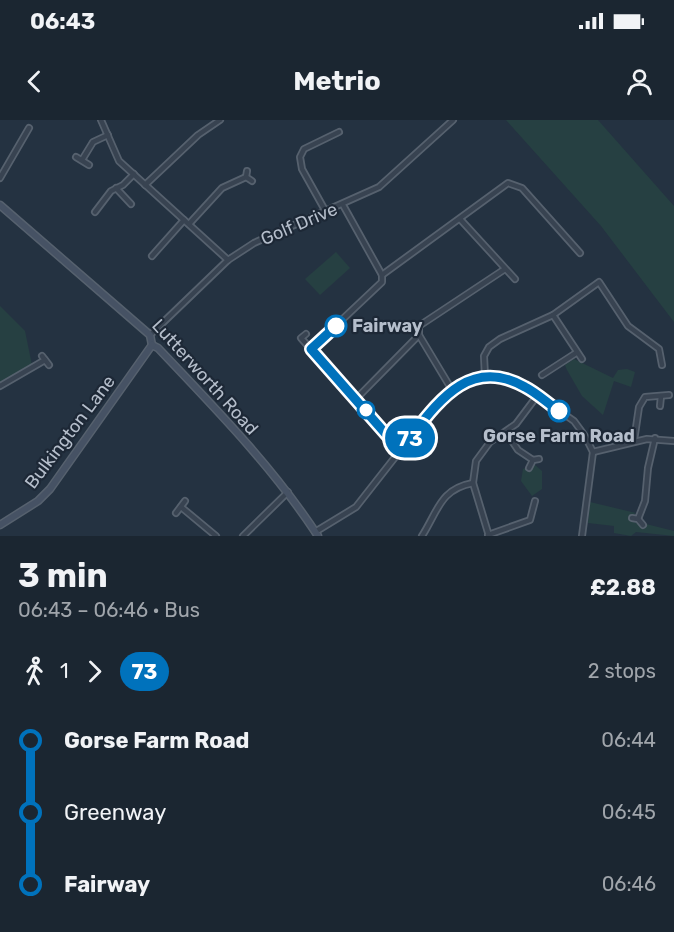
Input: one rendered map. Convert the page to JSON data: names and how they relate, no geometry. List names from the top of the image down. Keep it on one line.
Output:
{"streets":{"main road":["Lutterworth Road","Bulkington Lane"],"street":["Golf Drive"]},"crossings":[["Golf Drive","Lutterworth Road"],["Lutterworth Road","Bulkington Lane"]],"places":["Fairway","Gorse Farm Road"],"lines":["bus line 73"],"page":{"status":"06:43","header":"Metrio","on_map":"73","heading":["3 min","06:43 – 06:46 · Bus","£2.88"],"legs":["1","73","2 stops"],"list":[{"name":"Gorse Farm Road","value":"06:44"},{"name":"Greenway","value":"06:45"},{"name":"Fairway","value":"06:46"}]}}
